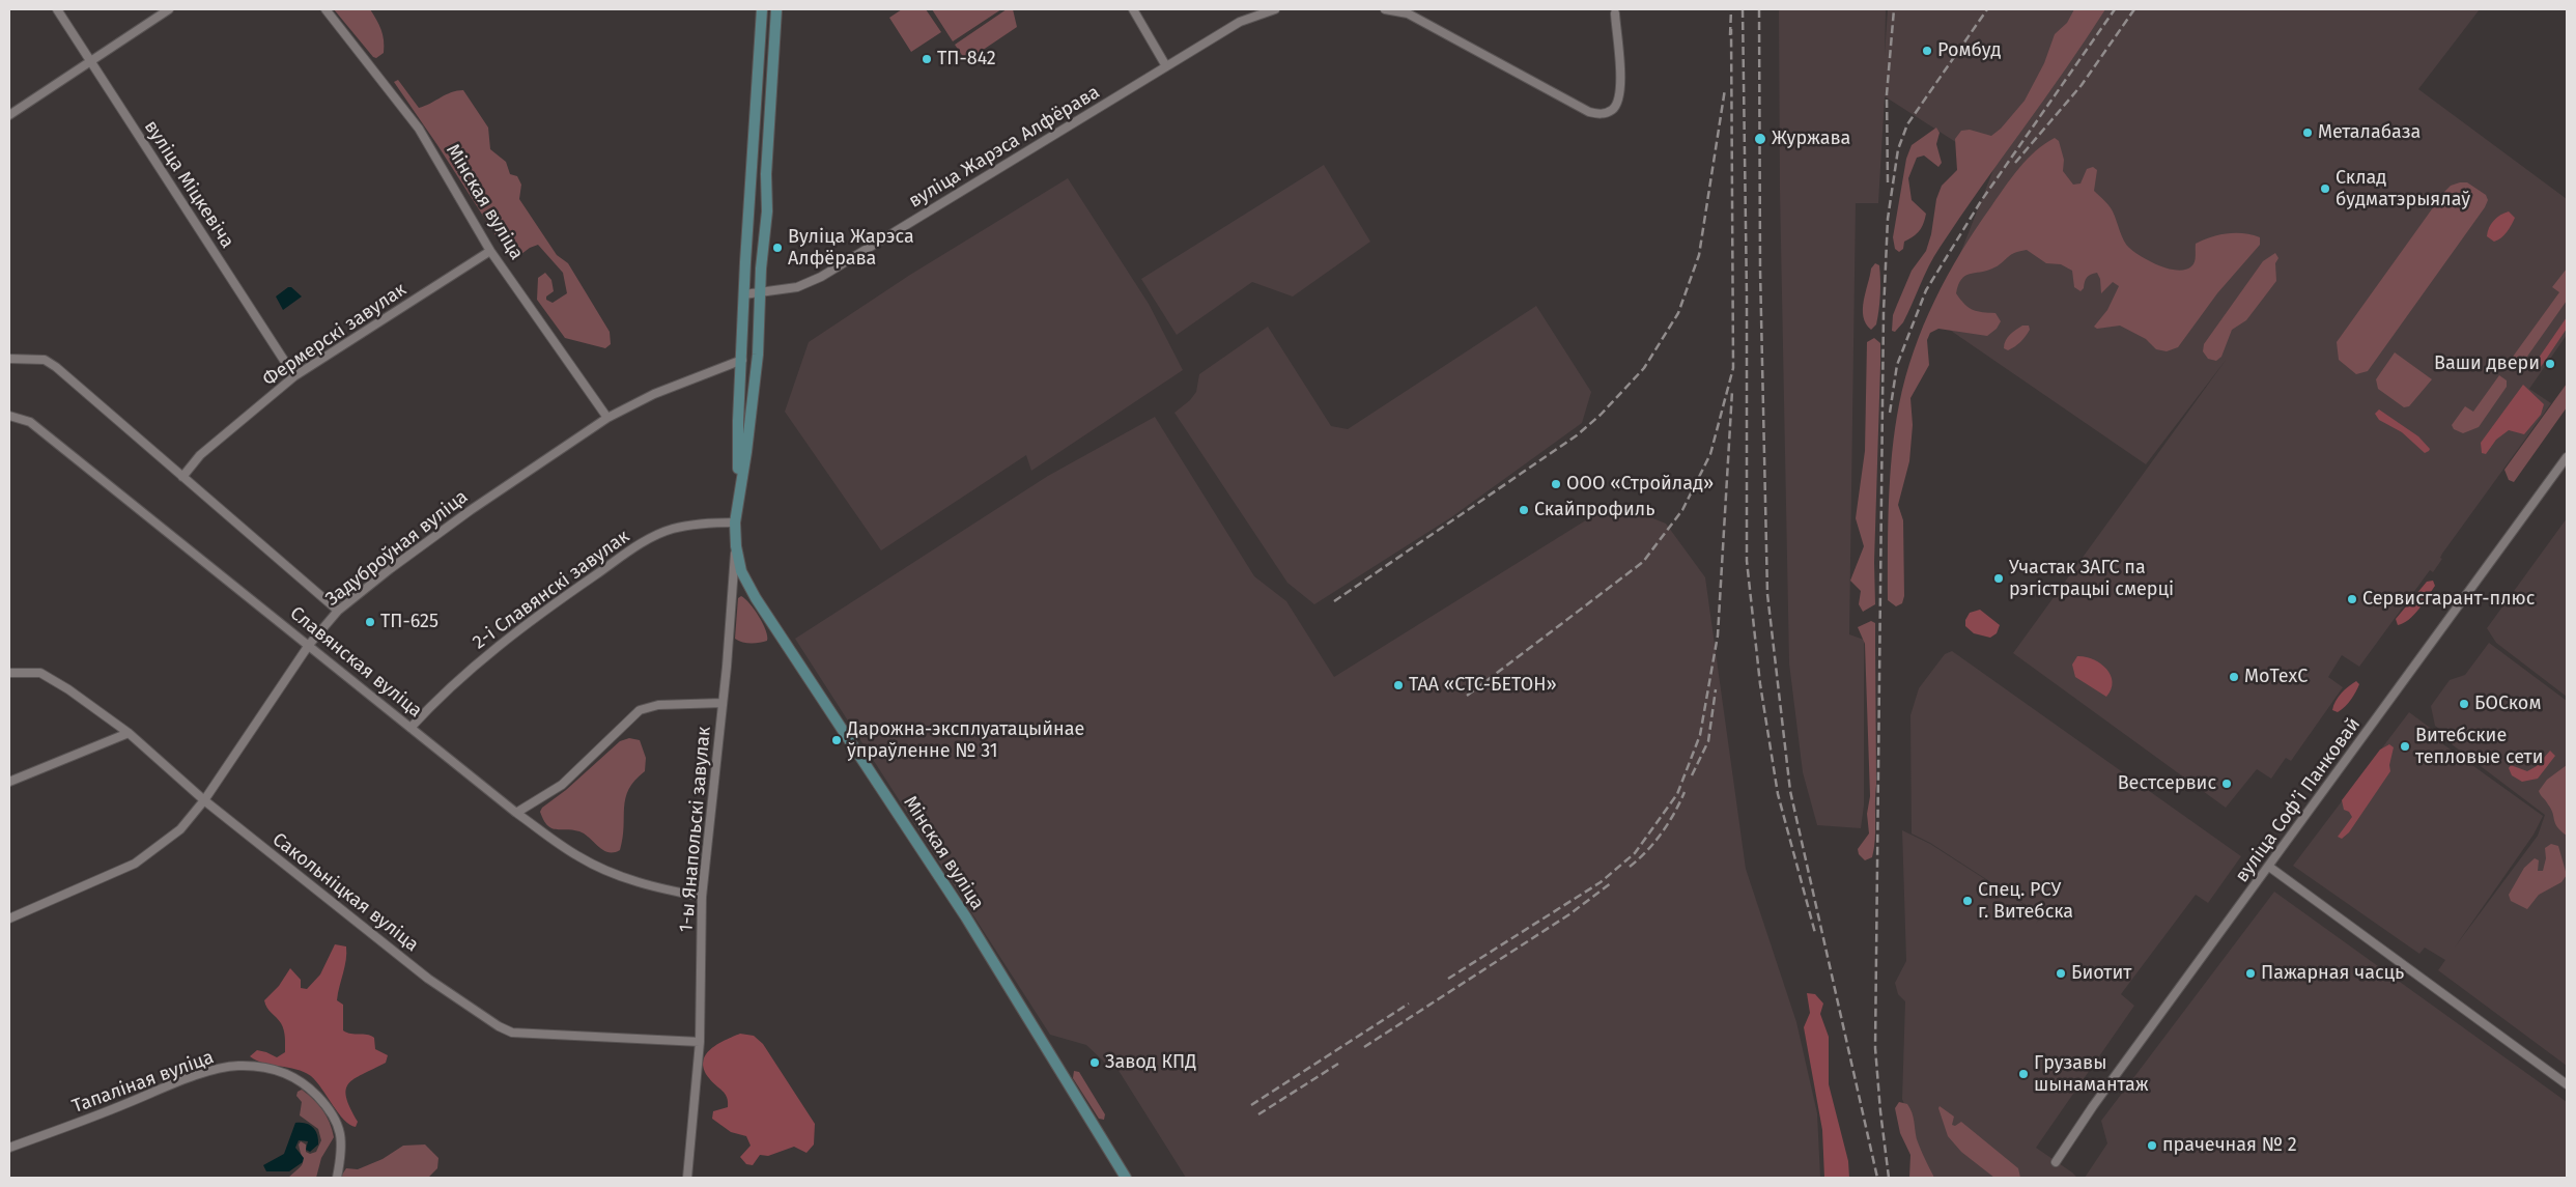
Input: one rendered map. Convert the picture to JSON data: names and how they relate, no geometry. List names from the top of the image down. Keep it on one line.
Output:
{"streets":{"main road":["Мінская вуліца"],"street":["вуліца Жарэса Алфёрава","вуліца Міцкевіча","Фермерскі завулак","Задуброўная вуліца","2-і Славянскі завулак","Славянская вуліца","вуліца Софʼі Панковай","1-ы Янапольскі завулак","Сакольніцкая вуліца","Тапаліная вуліца"]},"crossings":[["вуліца Міцкевіча","Фермерскі завулак"],["Мінская вуліца","Фермерскі завулак"],["Мінская вуліца","Задуброўная вуліца"],["Мінская вуліца","2-і Славянскі завулак"],["Мінская вуліца","1-ы Янапольскі завулак"],["Фермерскі завулак","Славянская вуліца"],["Задуброўная вуліца","Славянская вуліца"],["Задуброўная вуліца","Сакольніцкая вуліца"],["2-і Славянскі завулак","Славянская вуліца"],["Славянская вуліца","1-ы Янапольскі завулак"],["1-ы Янапольскі завулак","Сакольніцкая вуліца"]],"places":["Ромбуд","ТП-842","Металабаза","Журжава","Склад будматэрыялаў","Вуліца Жарэса Алфёрава","Ваши двери","ООО «Стройлад»","Скайпрофиль","Участак ЗАГС па рэгістрацыі смерці","Сервисгарант-плюс","ТП-625","MoTexC","ТАА «СТС-БЕТОН»","БОСком","Дарожна-эксплуатацыйнае ўпраўленне № 31","Витебские тепловые сети","Вестсервис","Спец. РСУ г. Витебска","Биотит","Пажарная часць","Завод КПД","Грузавы шынамантаж","прачечная № 2"]}
